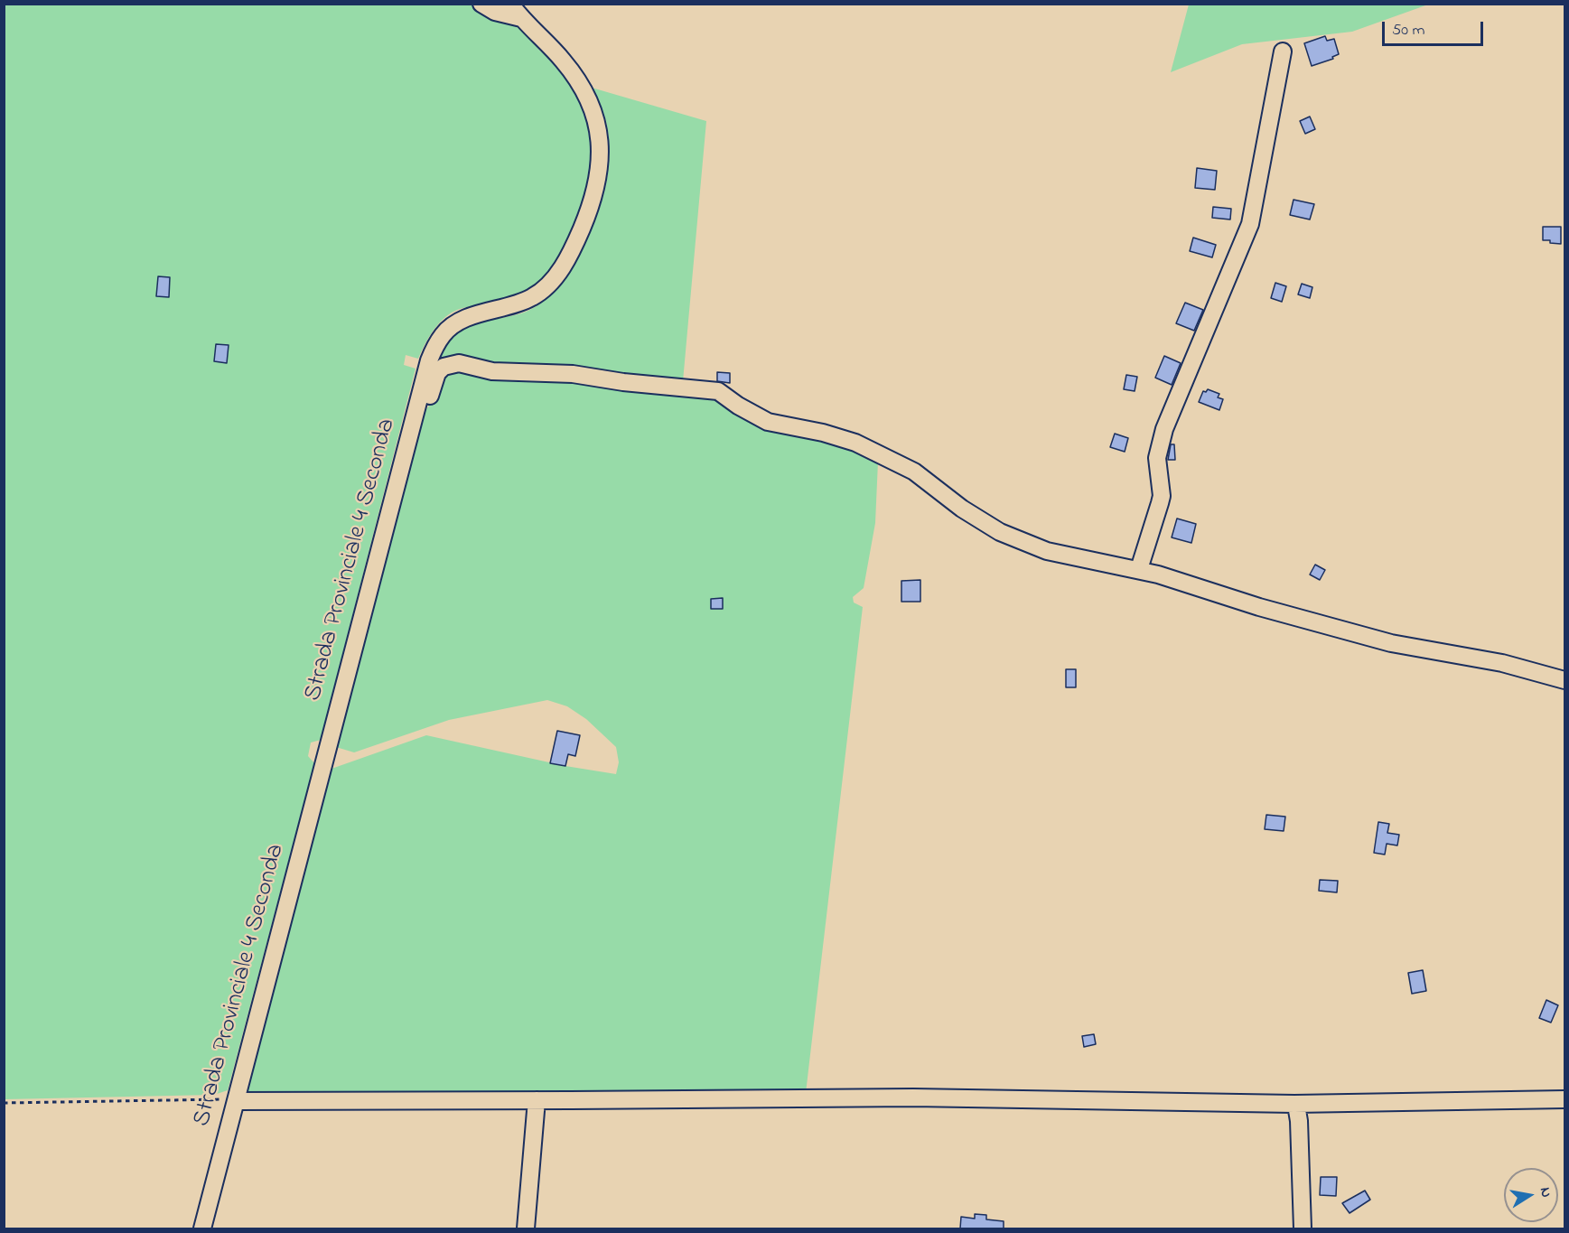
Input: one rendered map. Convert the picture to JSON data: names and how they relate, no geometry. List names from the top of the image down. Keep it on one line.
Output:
{"streets":{"street":["Strada Provinciale 4 Seconda"]},"scale_bar":"50 m","north":"right"}
